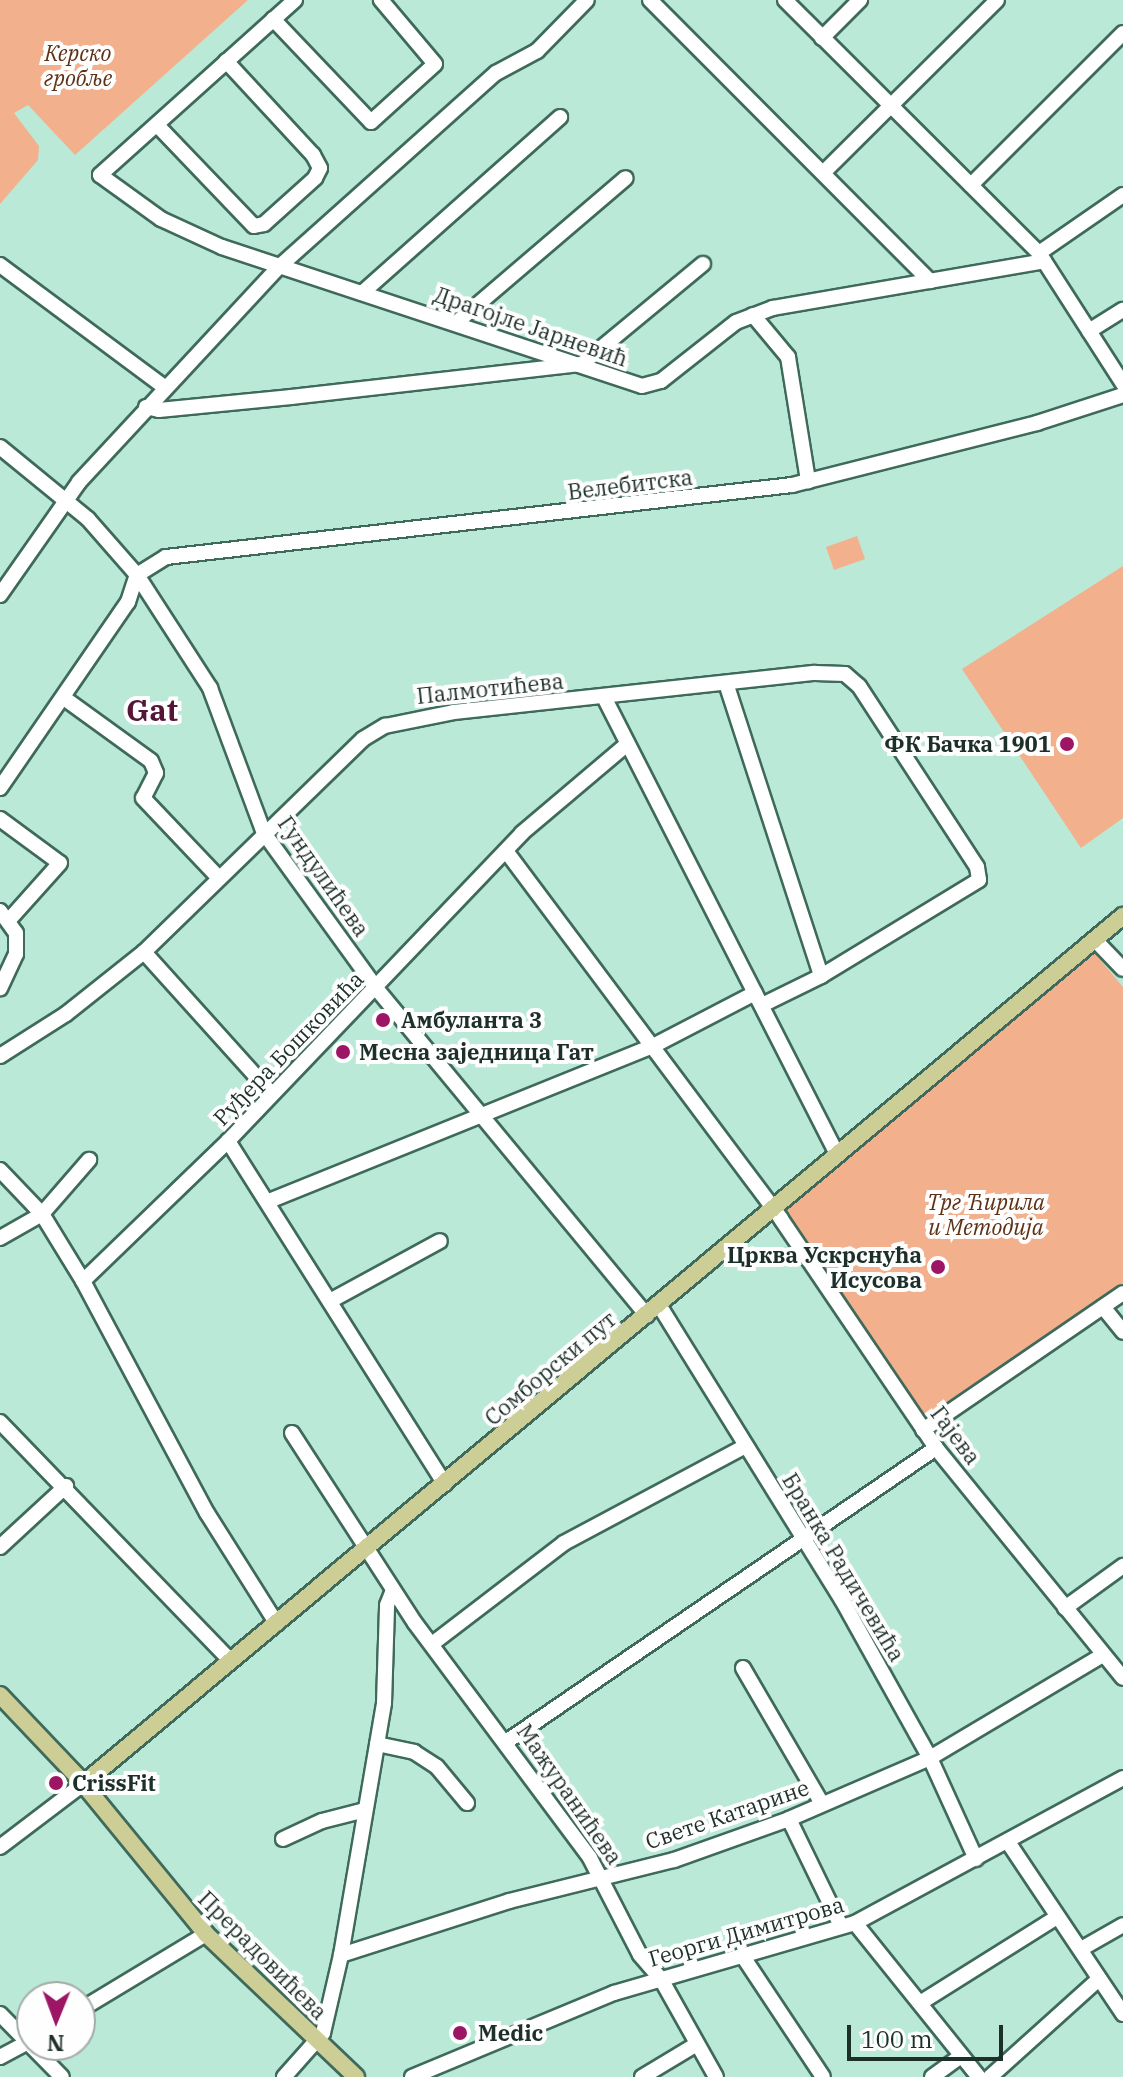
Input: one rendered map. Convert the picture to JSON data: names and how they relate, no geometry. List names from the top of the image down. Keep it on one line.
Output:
{"streets":{"main road":["Сомборски пут","Прерадовићева"],"street":["Драгојле Јарневић","Велебитска","Палмотићева","Гундулићева","Руђера Бошковића","Гајева","Бранка Радичевића","Мажуранићева","Свете Катарине","Георги Димитрова"]},"crossings":[["Велебитска","Гундулићева"],["Палмотићева","Гундулићева"],["Гундулићева","Руђера Бошковића"],["Гундулићева","Сомборски пут"],["Гундулићева","Бранка Радичевића"],["Руђера Бошковића","Гајева"],["Сомборски пут","Гајева"],["Сомборски пут","Бранка Радичевића"],["Сомборски пут","Мажуранићева"],["Сомборски пут","Прерадовићева"],["Гајева","Свете Катарине"],["Бранка Радичевића","Свете Катарине"],["Бранка Радичевића","Георги Димитрова"],["Мажуранићева","Свете Катарине"],["Мажуранићева","Георги Димитрова"]],"districts":["Gat"],"parks":["Керско гробље","Трг Ћирила и Методија"],"places":["ФК Бачка 1901","Амбуланта 3","Месна заједница Гат","Црква Ускрснућа Исусова","CrissFit","Medic"],"scale_bar":"100 m","north":"bottom"}
